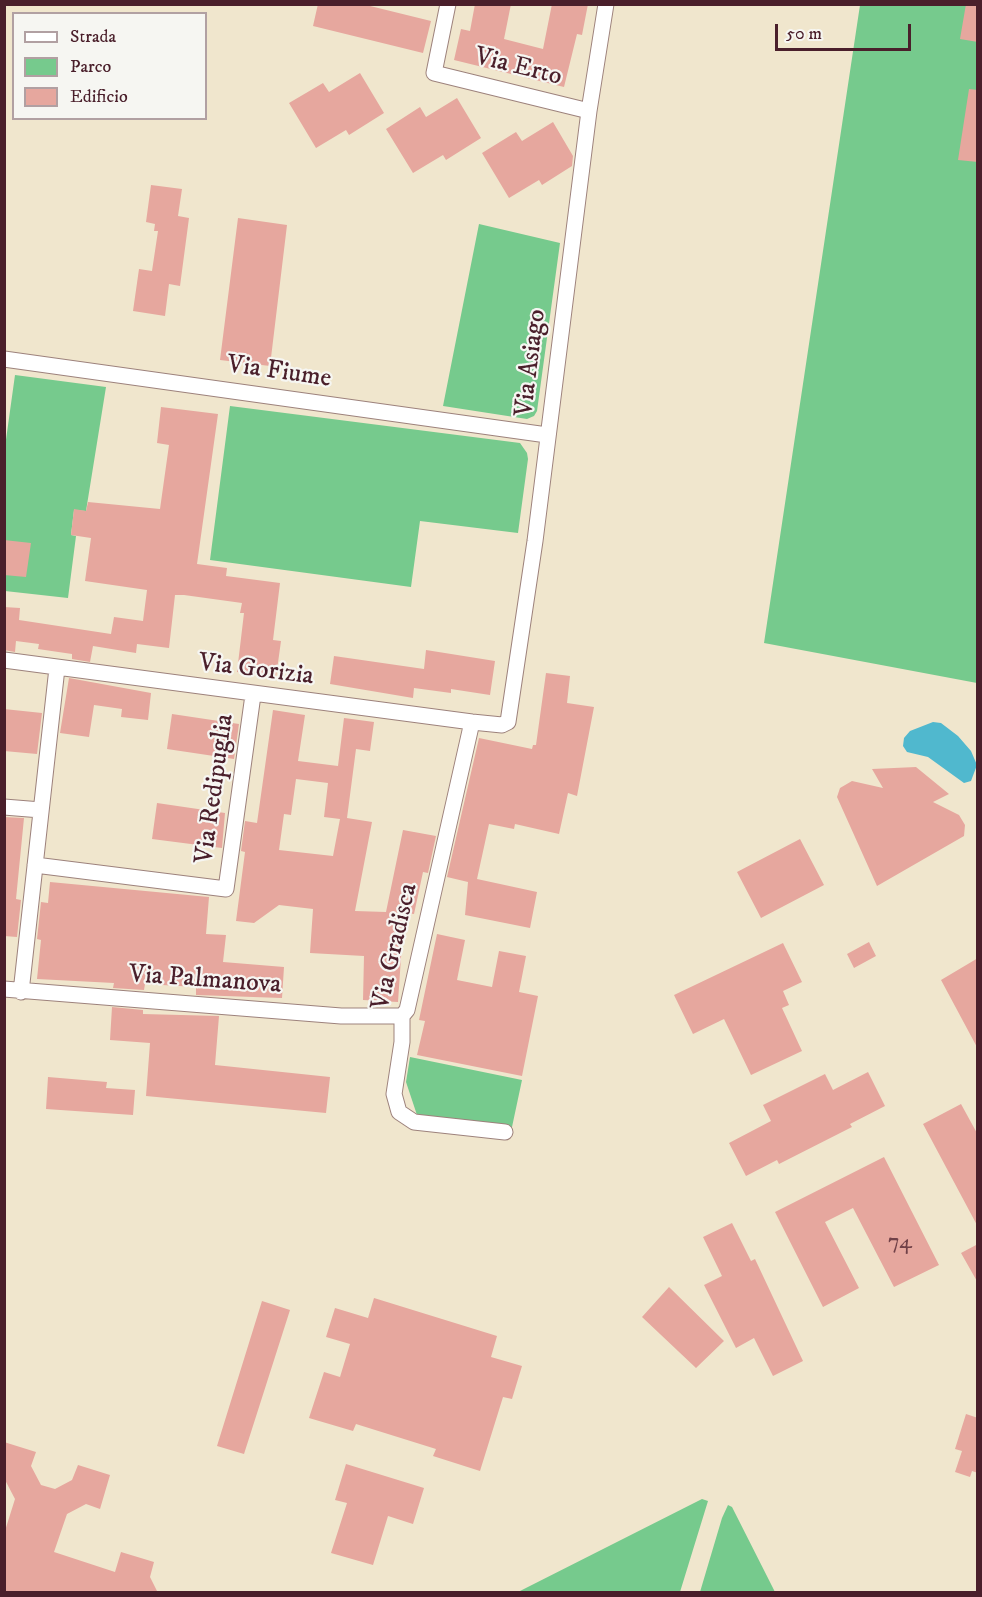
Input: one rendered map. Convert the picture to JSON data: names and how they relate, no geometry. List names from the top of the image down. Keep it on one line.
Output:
{"streets":{"street":["Via Erto","Via Asiago","Via Fiume","Via Gorizia","Via Redipuglia","Via Gradisca","Via Palmanova"]},"crossings":[["Via Erto","Via Asiago"],["Via Asiago","Via Fiume"],["Via Asiago","Via Gorizia"],["Via Gorizia","Via Redipuglia"],["Via Gorizia","Via Gradisca"],["Via Gradisca","Via Palmanova"]],"house_numbers":["74"],"legend":["Strada","Parco","Edificio"],"scale_bar":"50 m"}
